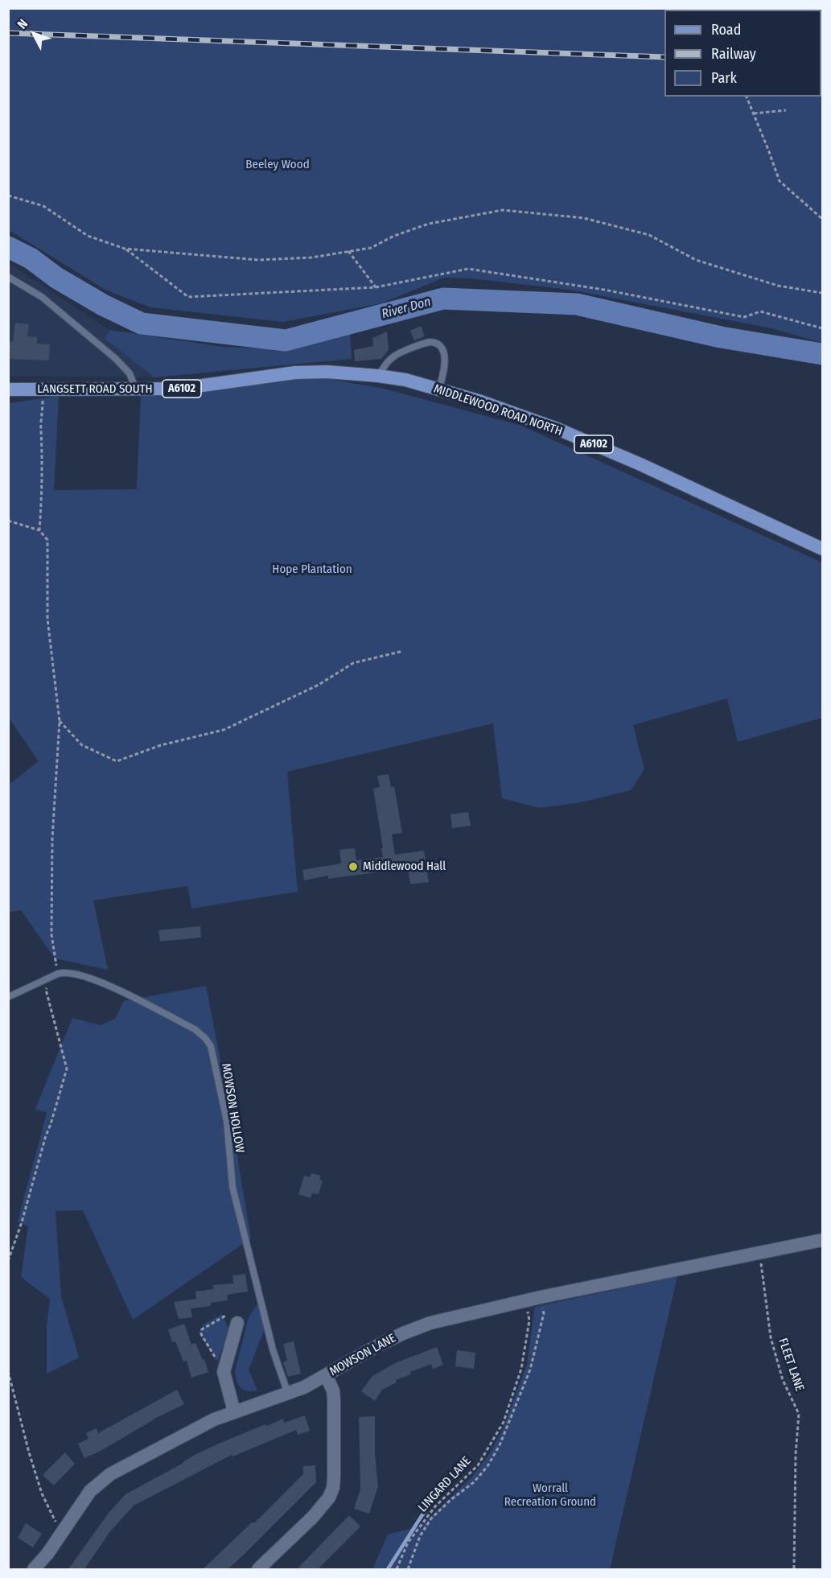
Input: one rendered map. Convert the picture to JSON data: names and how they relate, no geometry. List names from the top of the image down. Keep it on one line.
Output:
{"streets":{"main road":["A6102","LANGSETT ROAD SOUTH","MIDDLEWOOD ROAD NORTH"],"street":["MOWSON LANE"],"lane":["MOWSON HOLLOW"],"path":["FLEET LANE","LINGARD LANE"]},"crossings":[["LANGSETT ROAD SOUTH","MIDDLEWOOD ROAD NORTH"],["MOWSON HOLLOW","MOWSON LANE"],["MOWSON LANE","FLEET LANE"],["MOWSON LANE","LINGARD LANE"]],"water":["River Don"],"parks":["Beeley Wood","Hope Plantation","Worrall Recreation Ground"],"places":["Middlewood Hall"],"legend":["Road","Railway","Park"],"north":"top left"}
